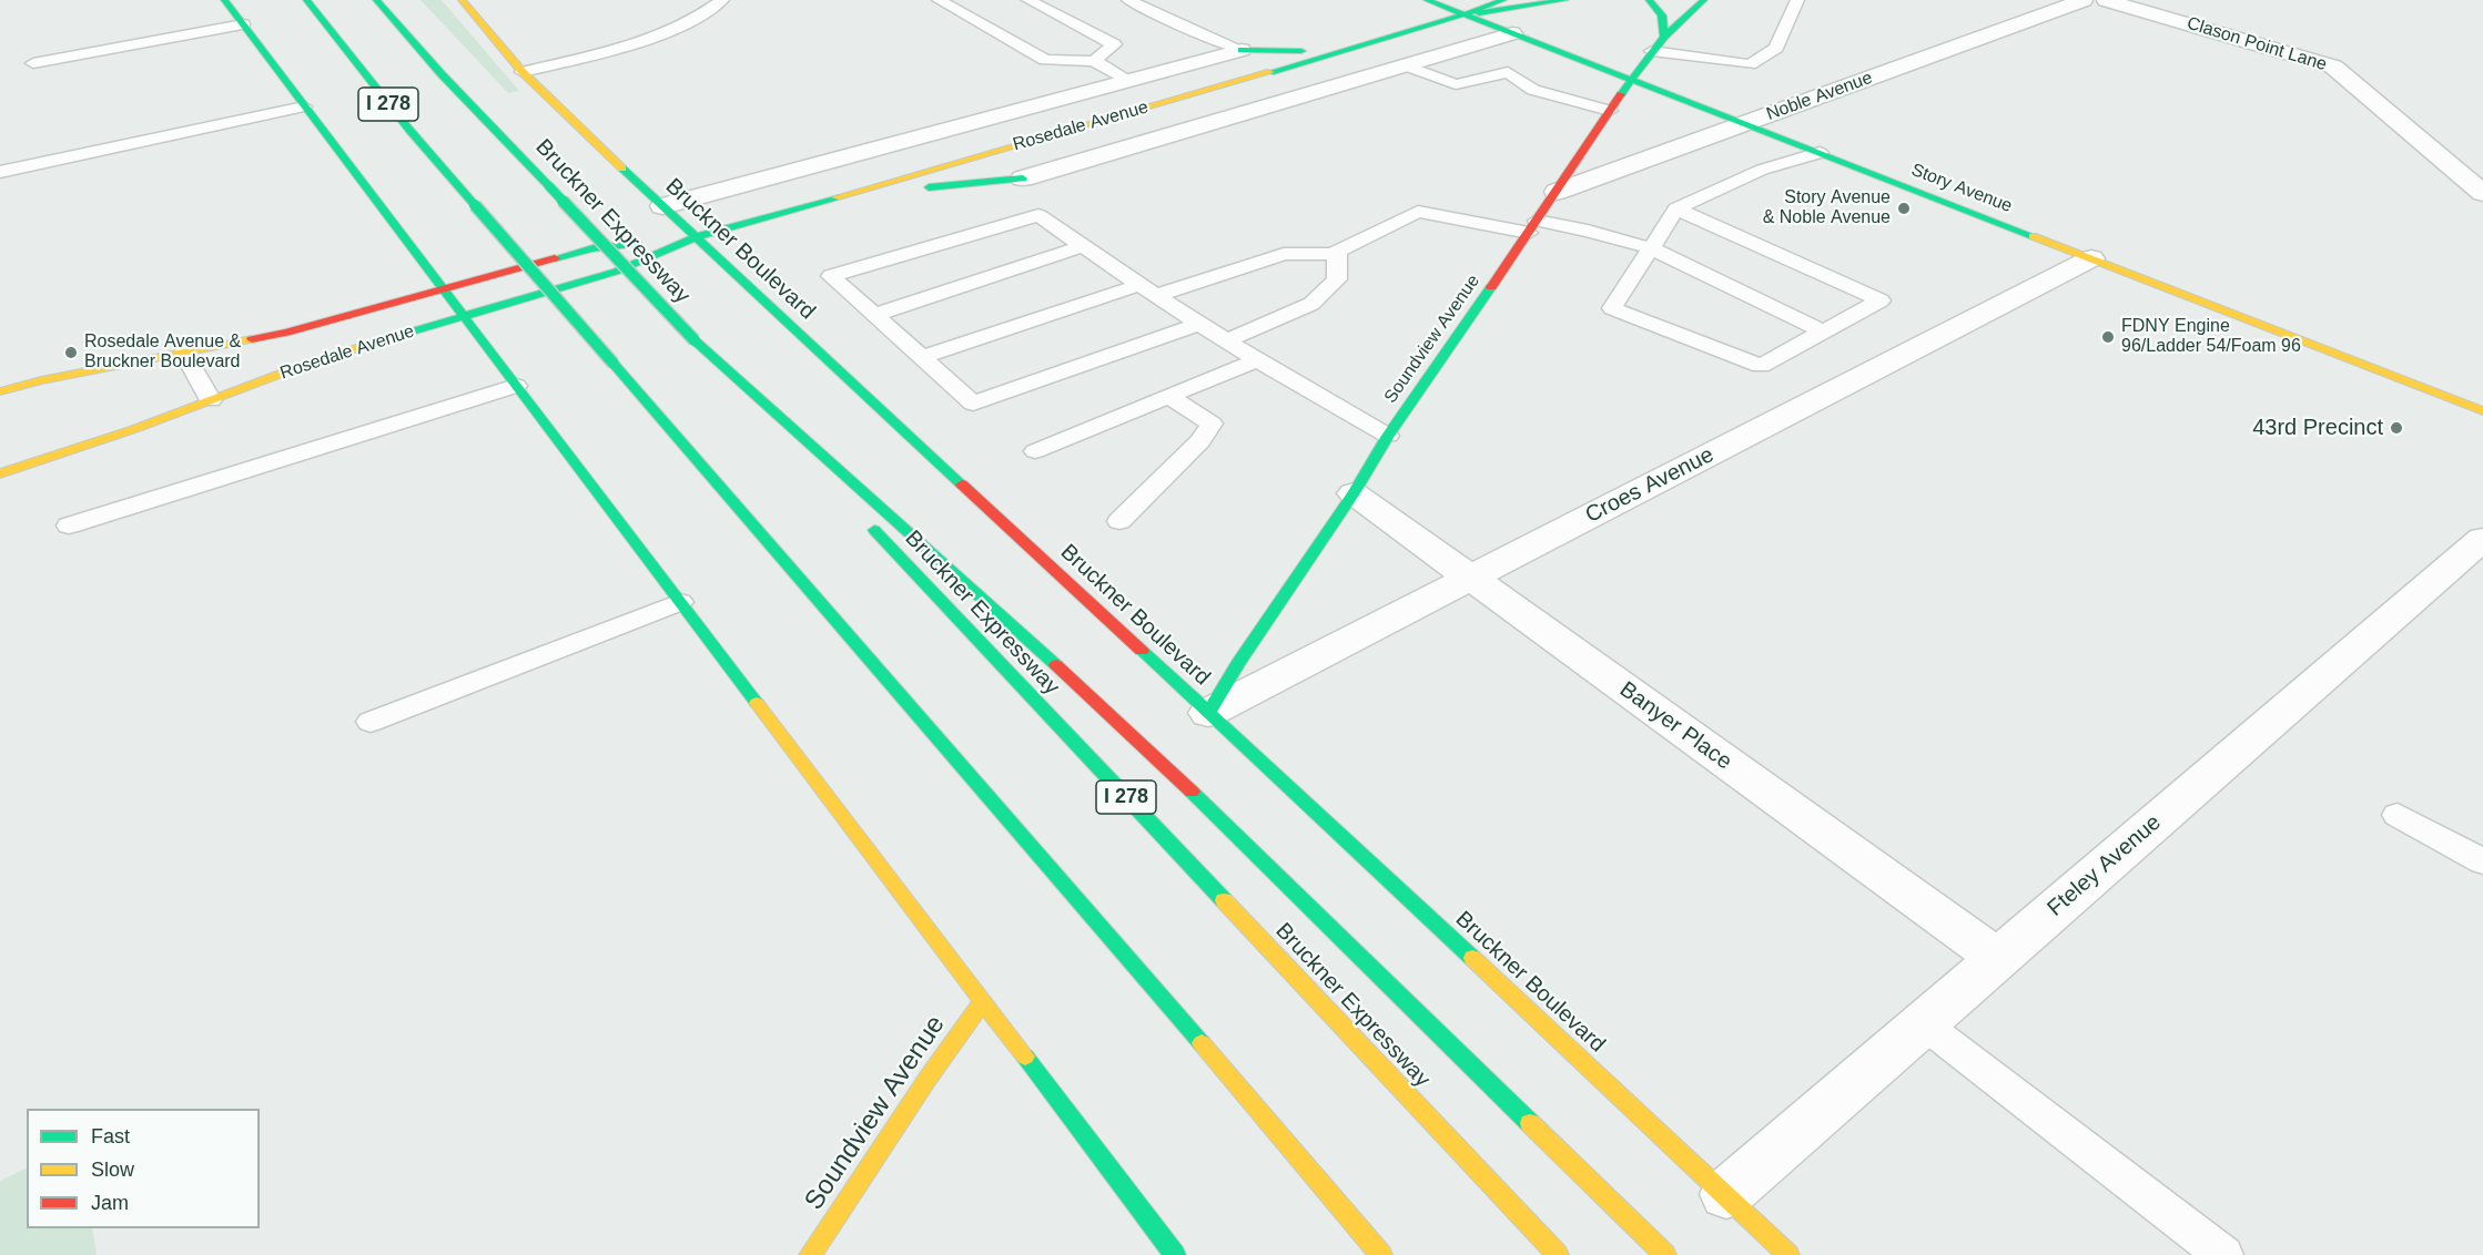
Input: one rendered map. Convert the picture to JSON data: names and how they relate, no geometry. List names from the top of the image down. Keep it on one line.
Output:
{"streets":{"main road":["I 278","Rosedale Avenue","Story Avenue","Bruckner Expressway","Bruckner Boulevard","Soundview Avenue"],"street":["Clason Point Lane","Noble Avenue","Croes Avenue","Banyer Place","Fteley Avenue"]},"crossings":[["Noble Avenue","Story Avenue"],["Noble Avenue","Soundview Avenue"],["Rosedale Avenue","Story Avenue"],["Rosedale Avenue","Bruckner Boulevard"],["Story Avenue","Soundview Avenue"],["Story Avenue","Croes Avenue"],["Bruckner Boulevard","Soundview Avenue"],["Bruckner Boulevard","Croes Avenue"],["Bruckner Boulevard","Fteley Avenue"],["Soundview Avenue","Croes Avenue"],["Soundview Avenue","Banyer Place"],["Croes Avenue","Banyer Place"],["Banyer Place","Fteley Avenue"]],"places":["Story Avenue & Noble Avenue","FDNY Engine 96/Ladder 54/Foam 96","Rosedale Avenue & Bruckner Boulevard","43rd Precinct"],"legend":["Fast","Slow","Jam"]}
